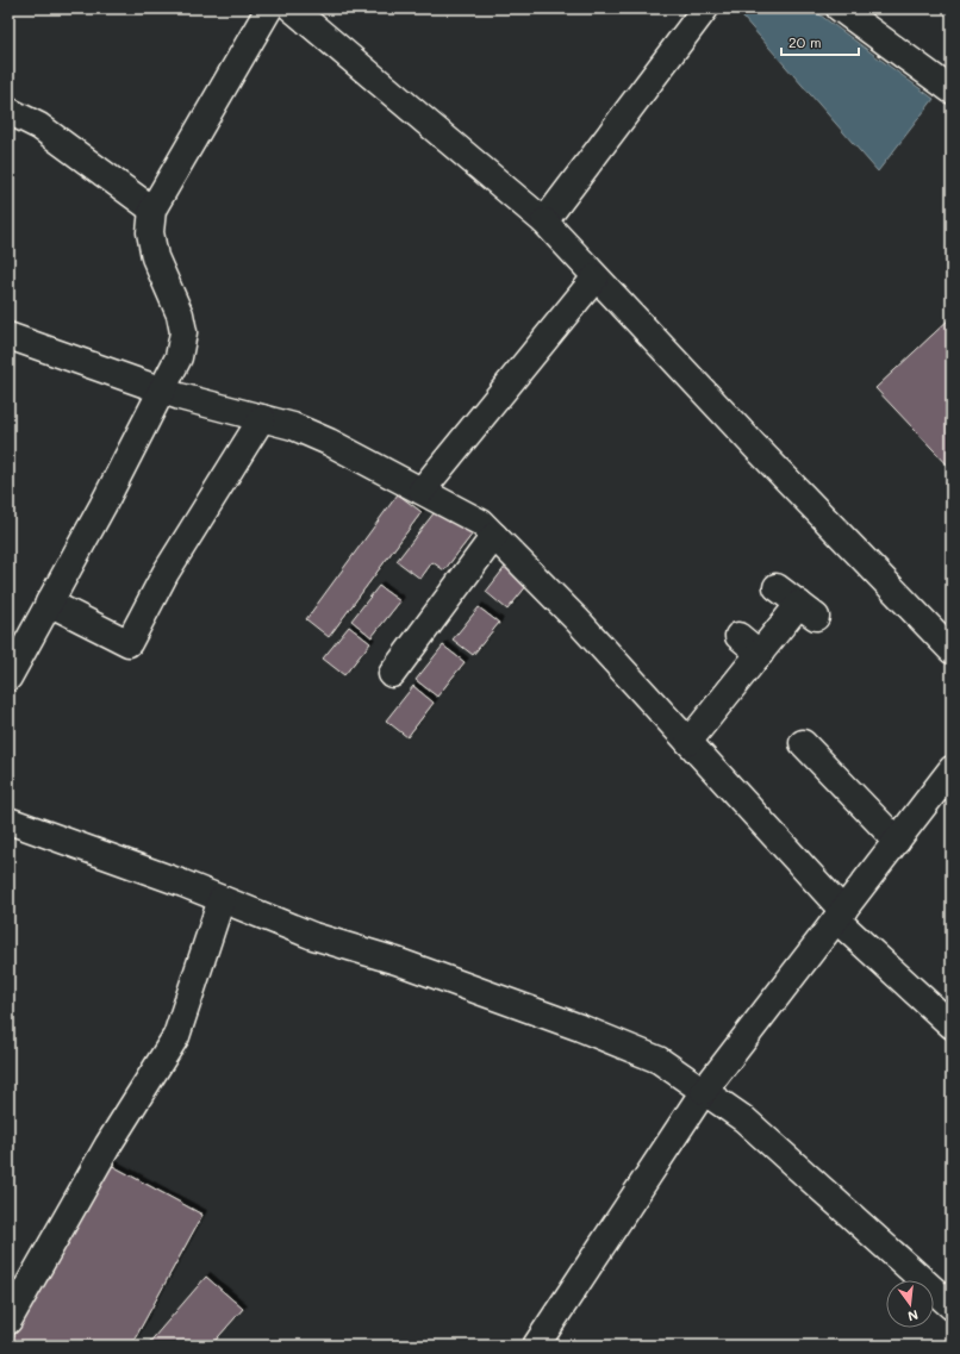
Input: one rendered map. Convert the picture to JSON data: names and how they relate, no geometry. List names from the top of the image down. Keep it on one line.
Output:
{"scale_bar":"20 m","north":"bottom"}
